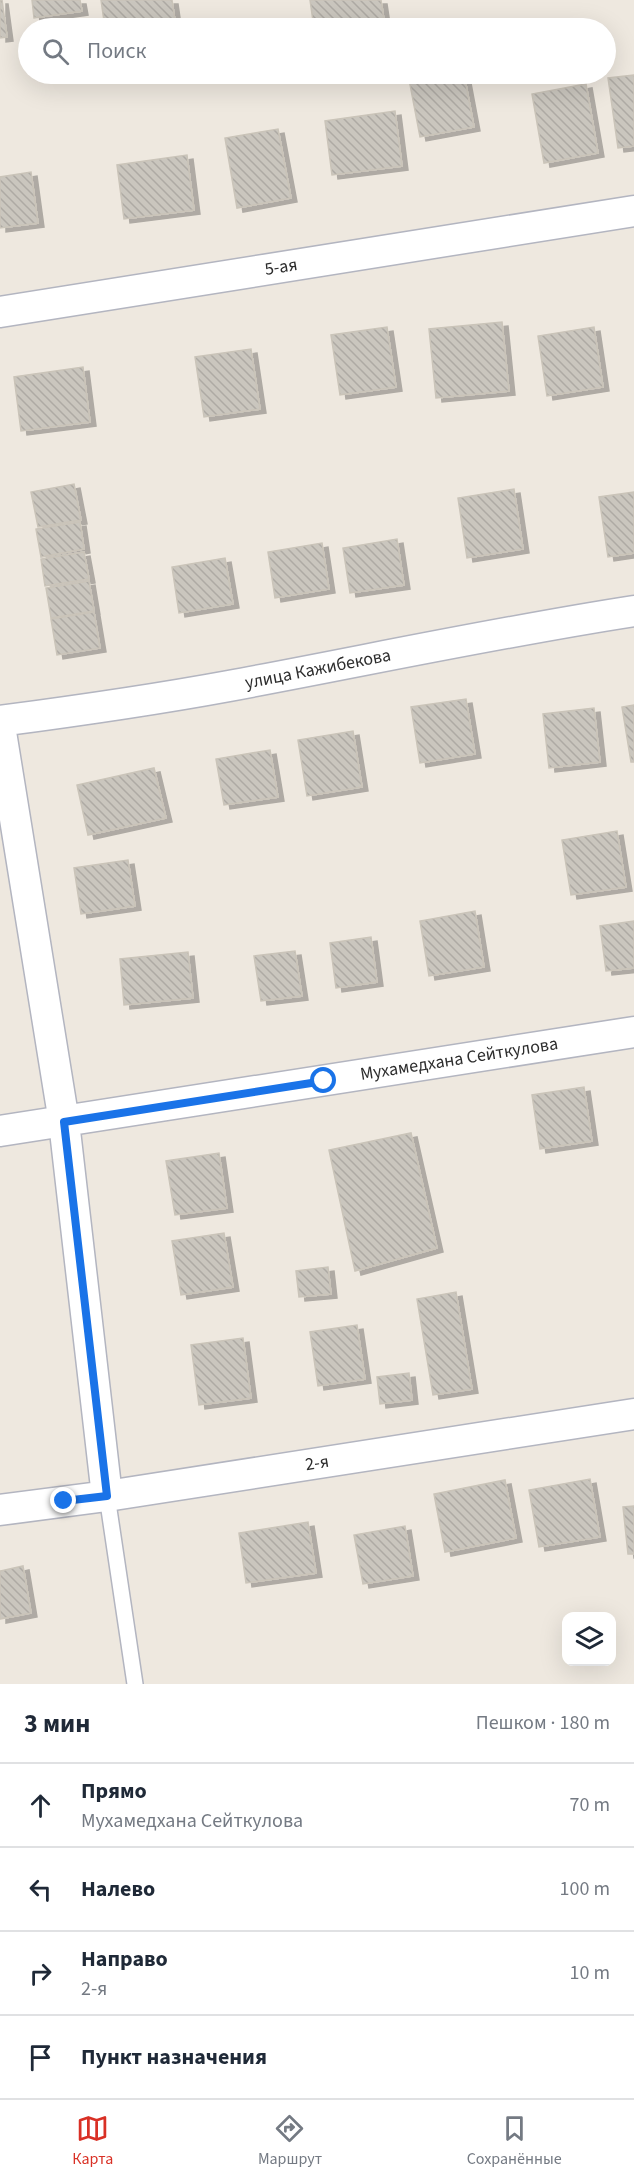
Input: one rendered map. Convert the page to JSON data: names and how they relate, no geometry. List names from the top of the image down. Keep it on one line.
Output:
{"streets":{"street":["5-ая","улица Кажибекова","Мухамедхана Сейткулова","2-я"]},"page":{"search":"Поиск","heading":["3 мин","Пешком · 180 m"],"list":[["Прямо","Мухамедхана Сейткулова","70 m"],["Налево","100 m"],["Направо","2-я","10 m"],"Пункт назначения"],"nav":["Карта","Маршрут","Сохранённые"]}}
